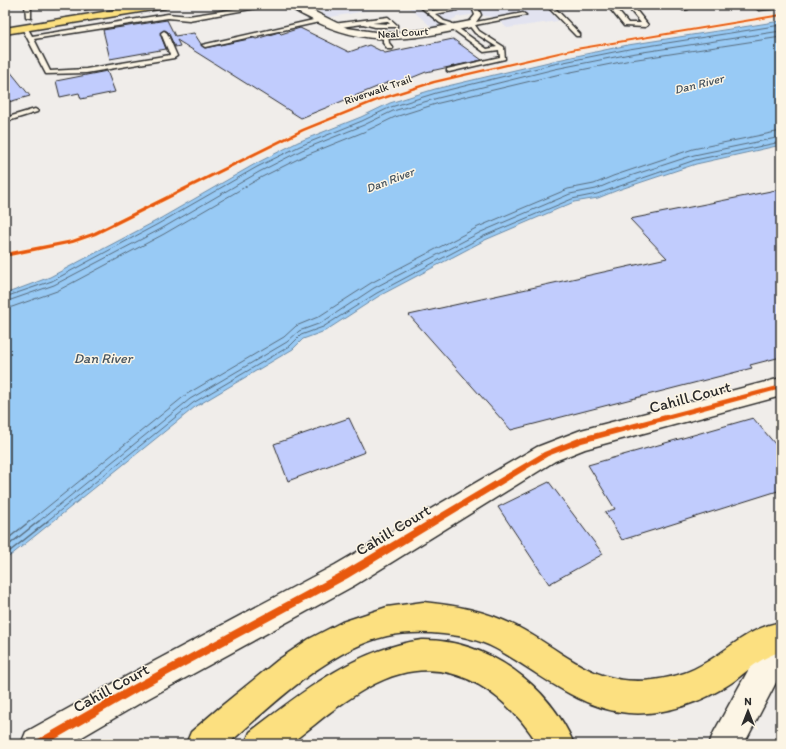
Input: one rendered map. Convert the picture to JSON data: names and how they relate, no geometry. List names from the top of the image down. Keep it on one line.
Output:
{"streets":{"street":["Neal Court","Cahill Court"],"cycle path":["Riverwalk Trail"]},"water":["Dan River"],"north":"top"}
